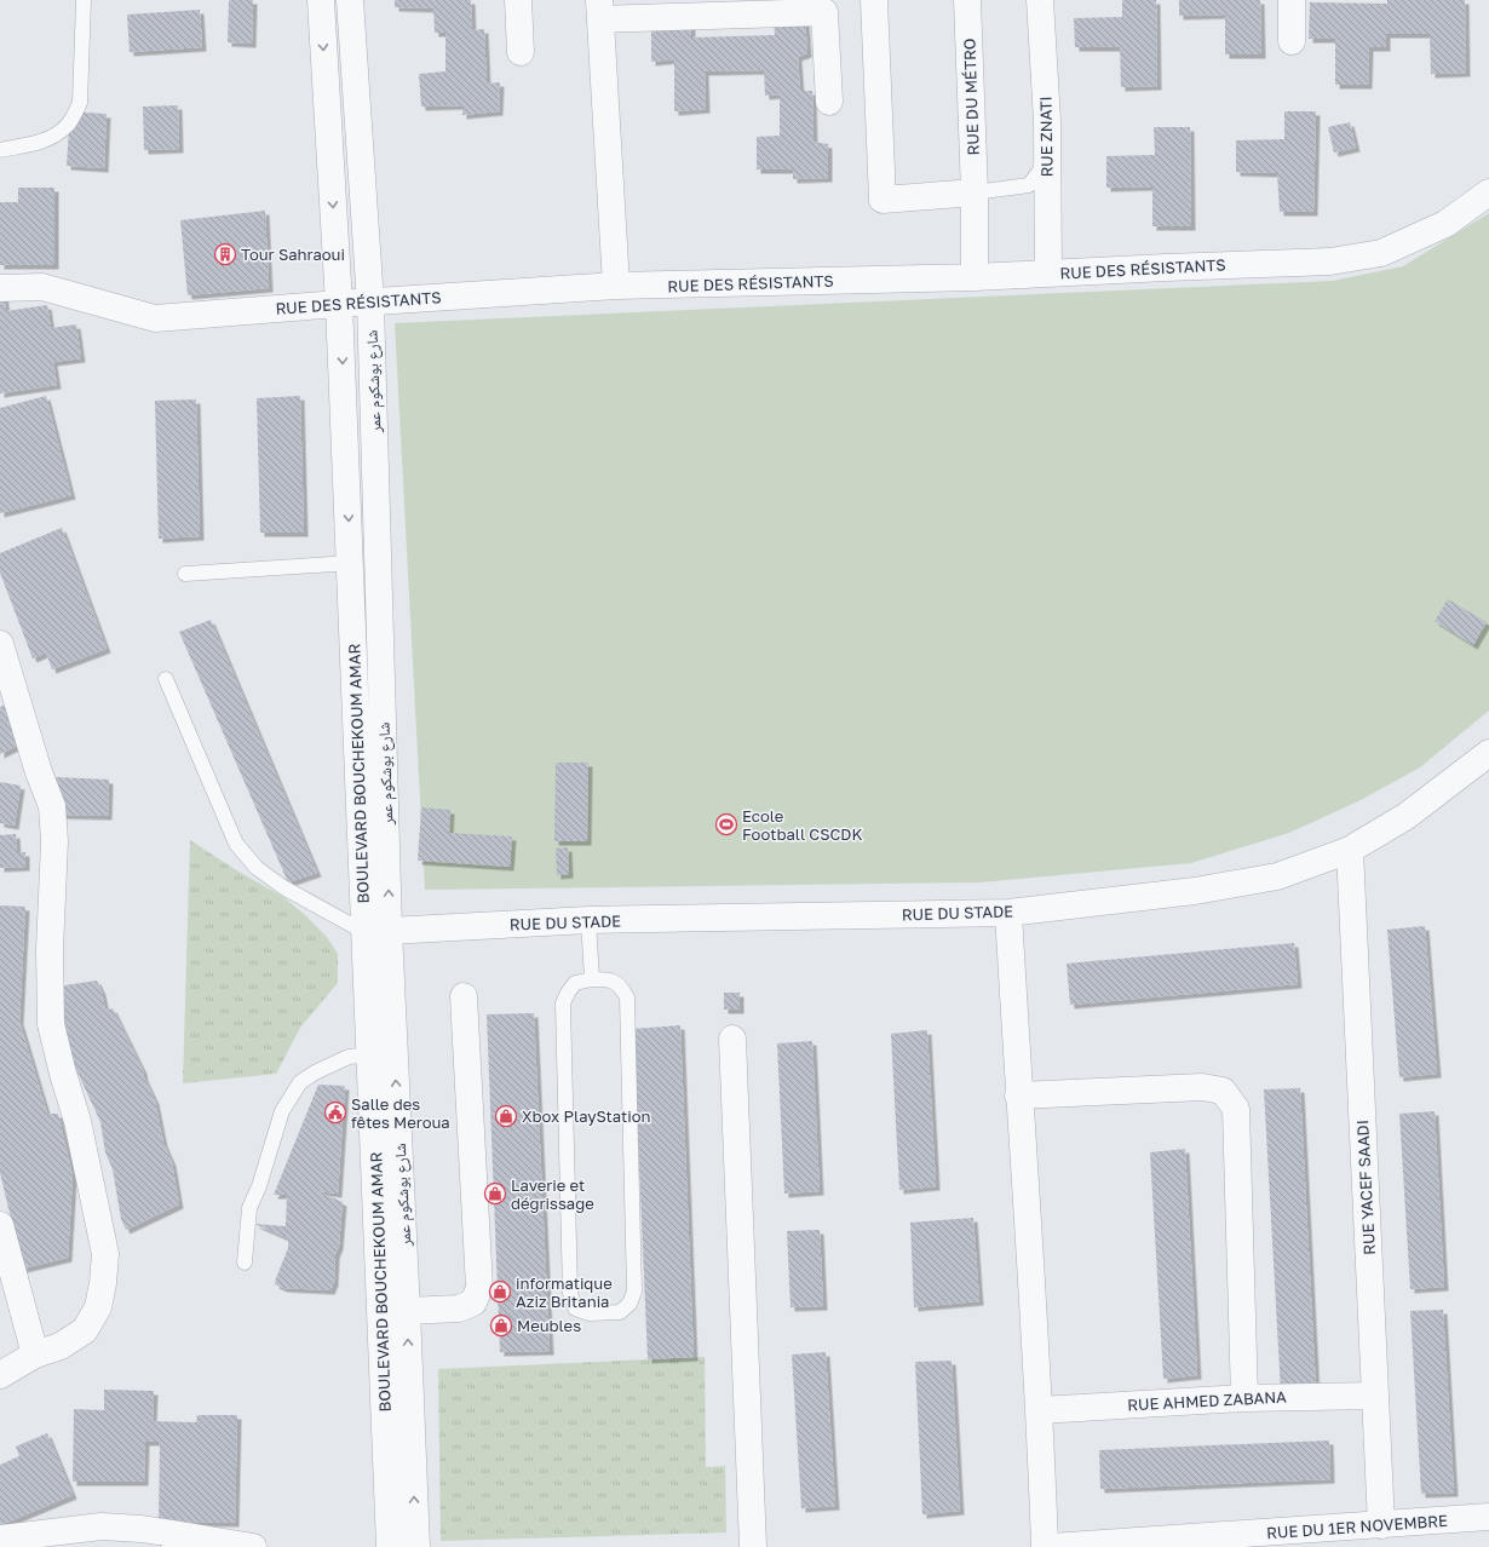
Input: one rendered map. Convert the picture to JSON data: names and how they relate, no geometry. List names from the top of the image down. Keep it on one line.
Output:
{"streets":{"street":["RUE DU MÉTRO","RUE ZNATI","RUE DES RÉSISTANTS","شارع بوشكوم عمر","BOULEVARD BOUCHEKOUM AMAR","RUE DU STADE","RUE YACEF SAADI","RUE AHMED ZABANA","RUE DU 1ER NOVEMBRE"]},"crossings":[["RUE DU MÉTRO","RUE DES RÉSISTANTS"],["RUE ZNATI","RUE DES RÉSISTANTS"],["RUE DES RÉSISTANTS","شارع بوشكوم عمر"],["RUE DES RÉSISTANTS","BOULEVARD BOUCHEKOUM AMAR"],["شارع بوشكوم عمر","BOULEVARD BOUCHEKOUM AMAR"],["شارع بوشكوم عمر","RUE DU STADE"],["BOULEVARD BOUCHEKOUM AMAR","RUE DU STADE"],["RUE DU STADE","RUE YACEF SAADI"],["RUE YACEF SAADI","RUE AHMED ZABANA"],["RUE YACEF SAADI","RUE DU 1ER NOVEMBRE"]],"one_way":["شارع بوشكوم عمر","BOULEVARD BOUCHEKOUM AMAR"],"places":{"building":["Tour Sahraoui"],"sports":["Ecole Football CSCDK"],"public building":["Salle des fêtes Meroua"],"shop":["Xbox PlayStation","Laverie et dégrissage","informatique Aziz Britania","Meubles"]}}
